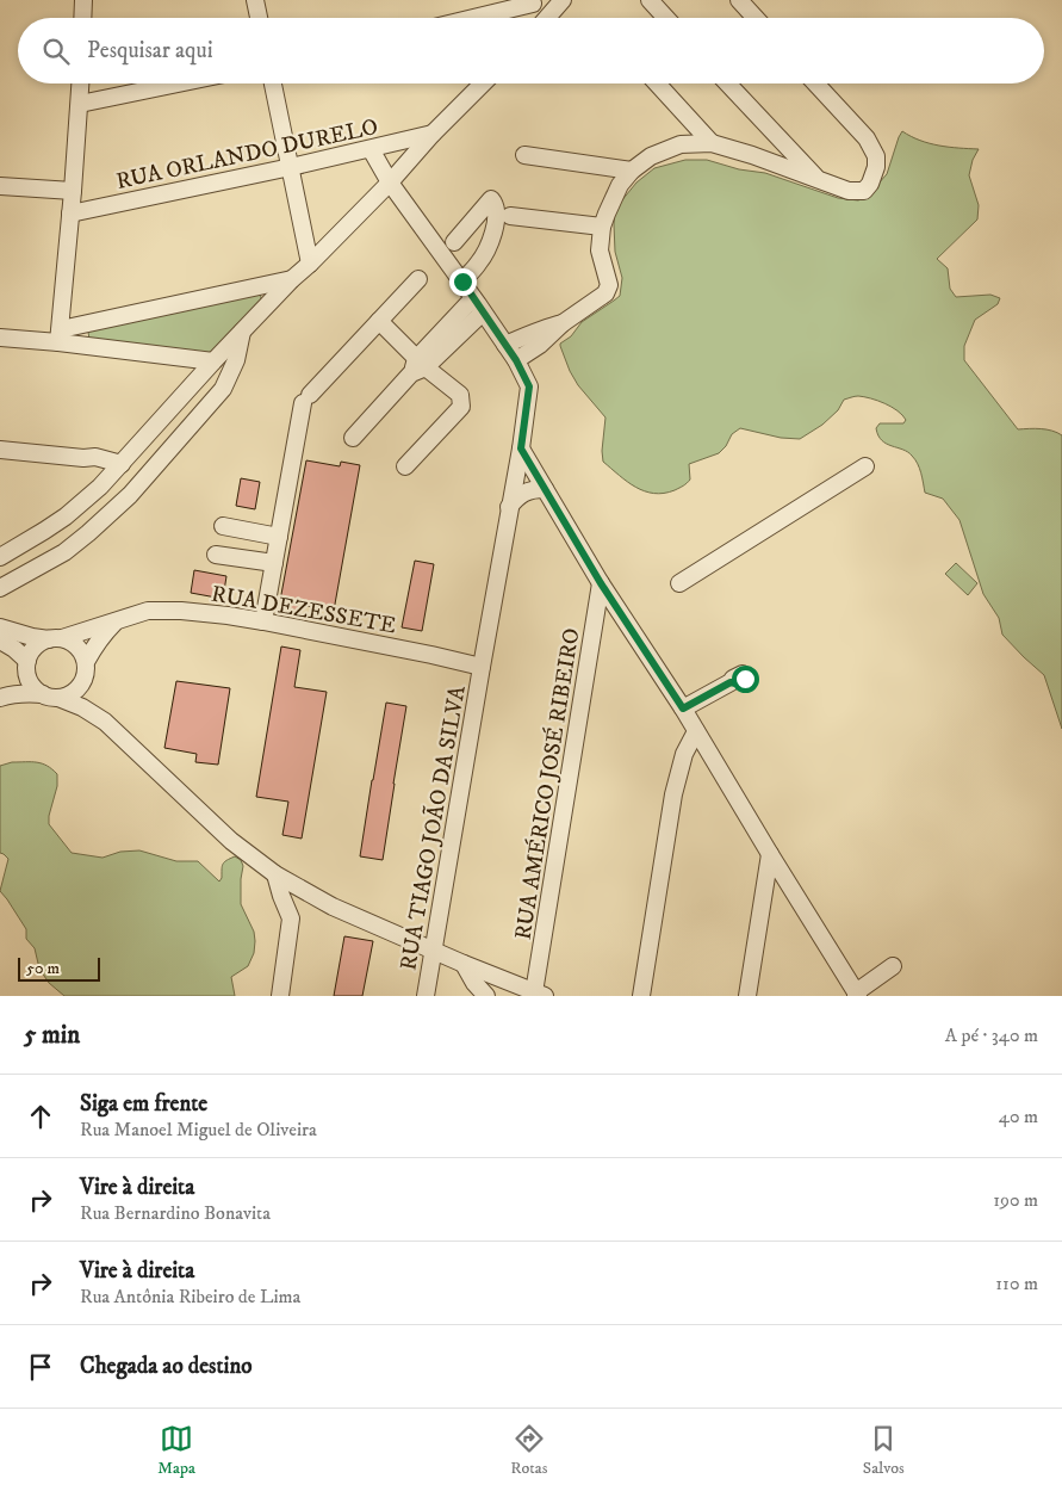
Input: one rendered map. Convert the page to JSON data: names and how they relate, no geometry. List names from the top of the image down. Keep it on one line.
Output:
{"streets":{"street":["RUA ORLANDO DURELO","RUA DEZESSETE","RUA AMÉRICO JOSÉ RIBEIRO","RUA TIAGO JOÃO DA SILVA"]},"crossings":[["RUA ORLANDO DURELO","RUA TIAGO JOÃO DA SILVA"],["RUA DEZESSETE","RUA TIAGO JOÃO DA SILVA"]],"scale_bar":"50 m","page":{"search":"Pesquisar aqui","scale":"50 m","heading":["5 min","A pé · 340 m"],"list":[["Siga em frente","Rua Manoel Miguel de Oliveira","40 m"],["Vire à direita","Rua Bernardino Bonavita","190 m"],["Vire à direita","Rua Antônia Ribeiro de Lima","110 m"],"Chegada ao destino"],"nav":["Mapa","Rotas","Salvos"]}}
